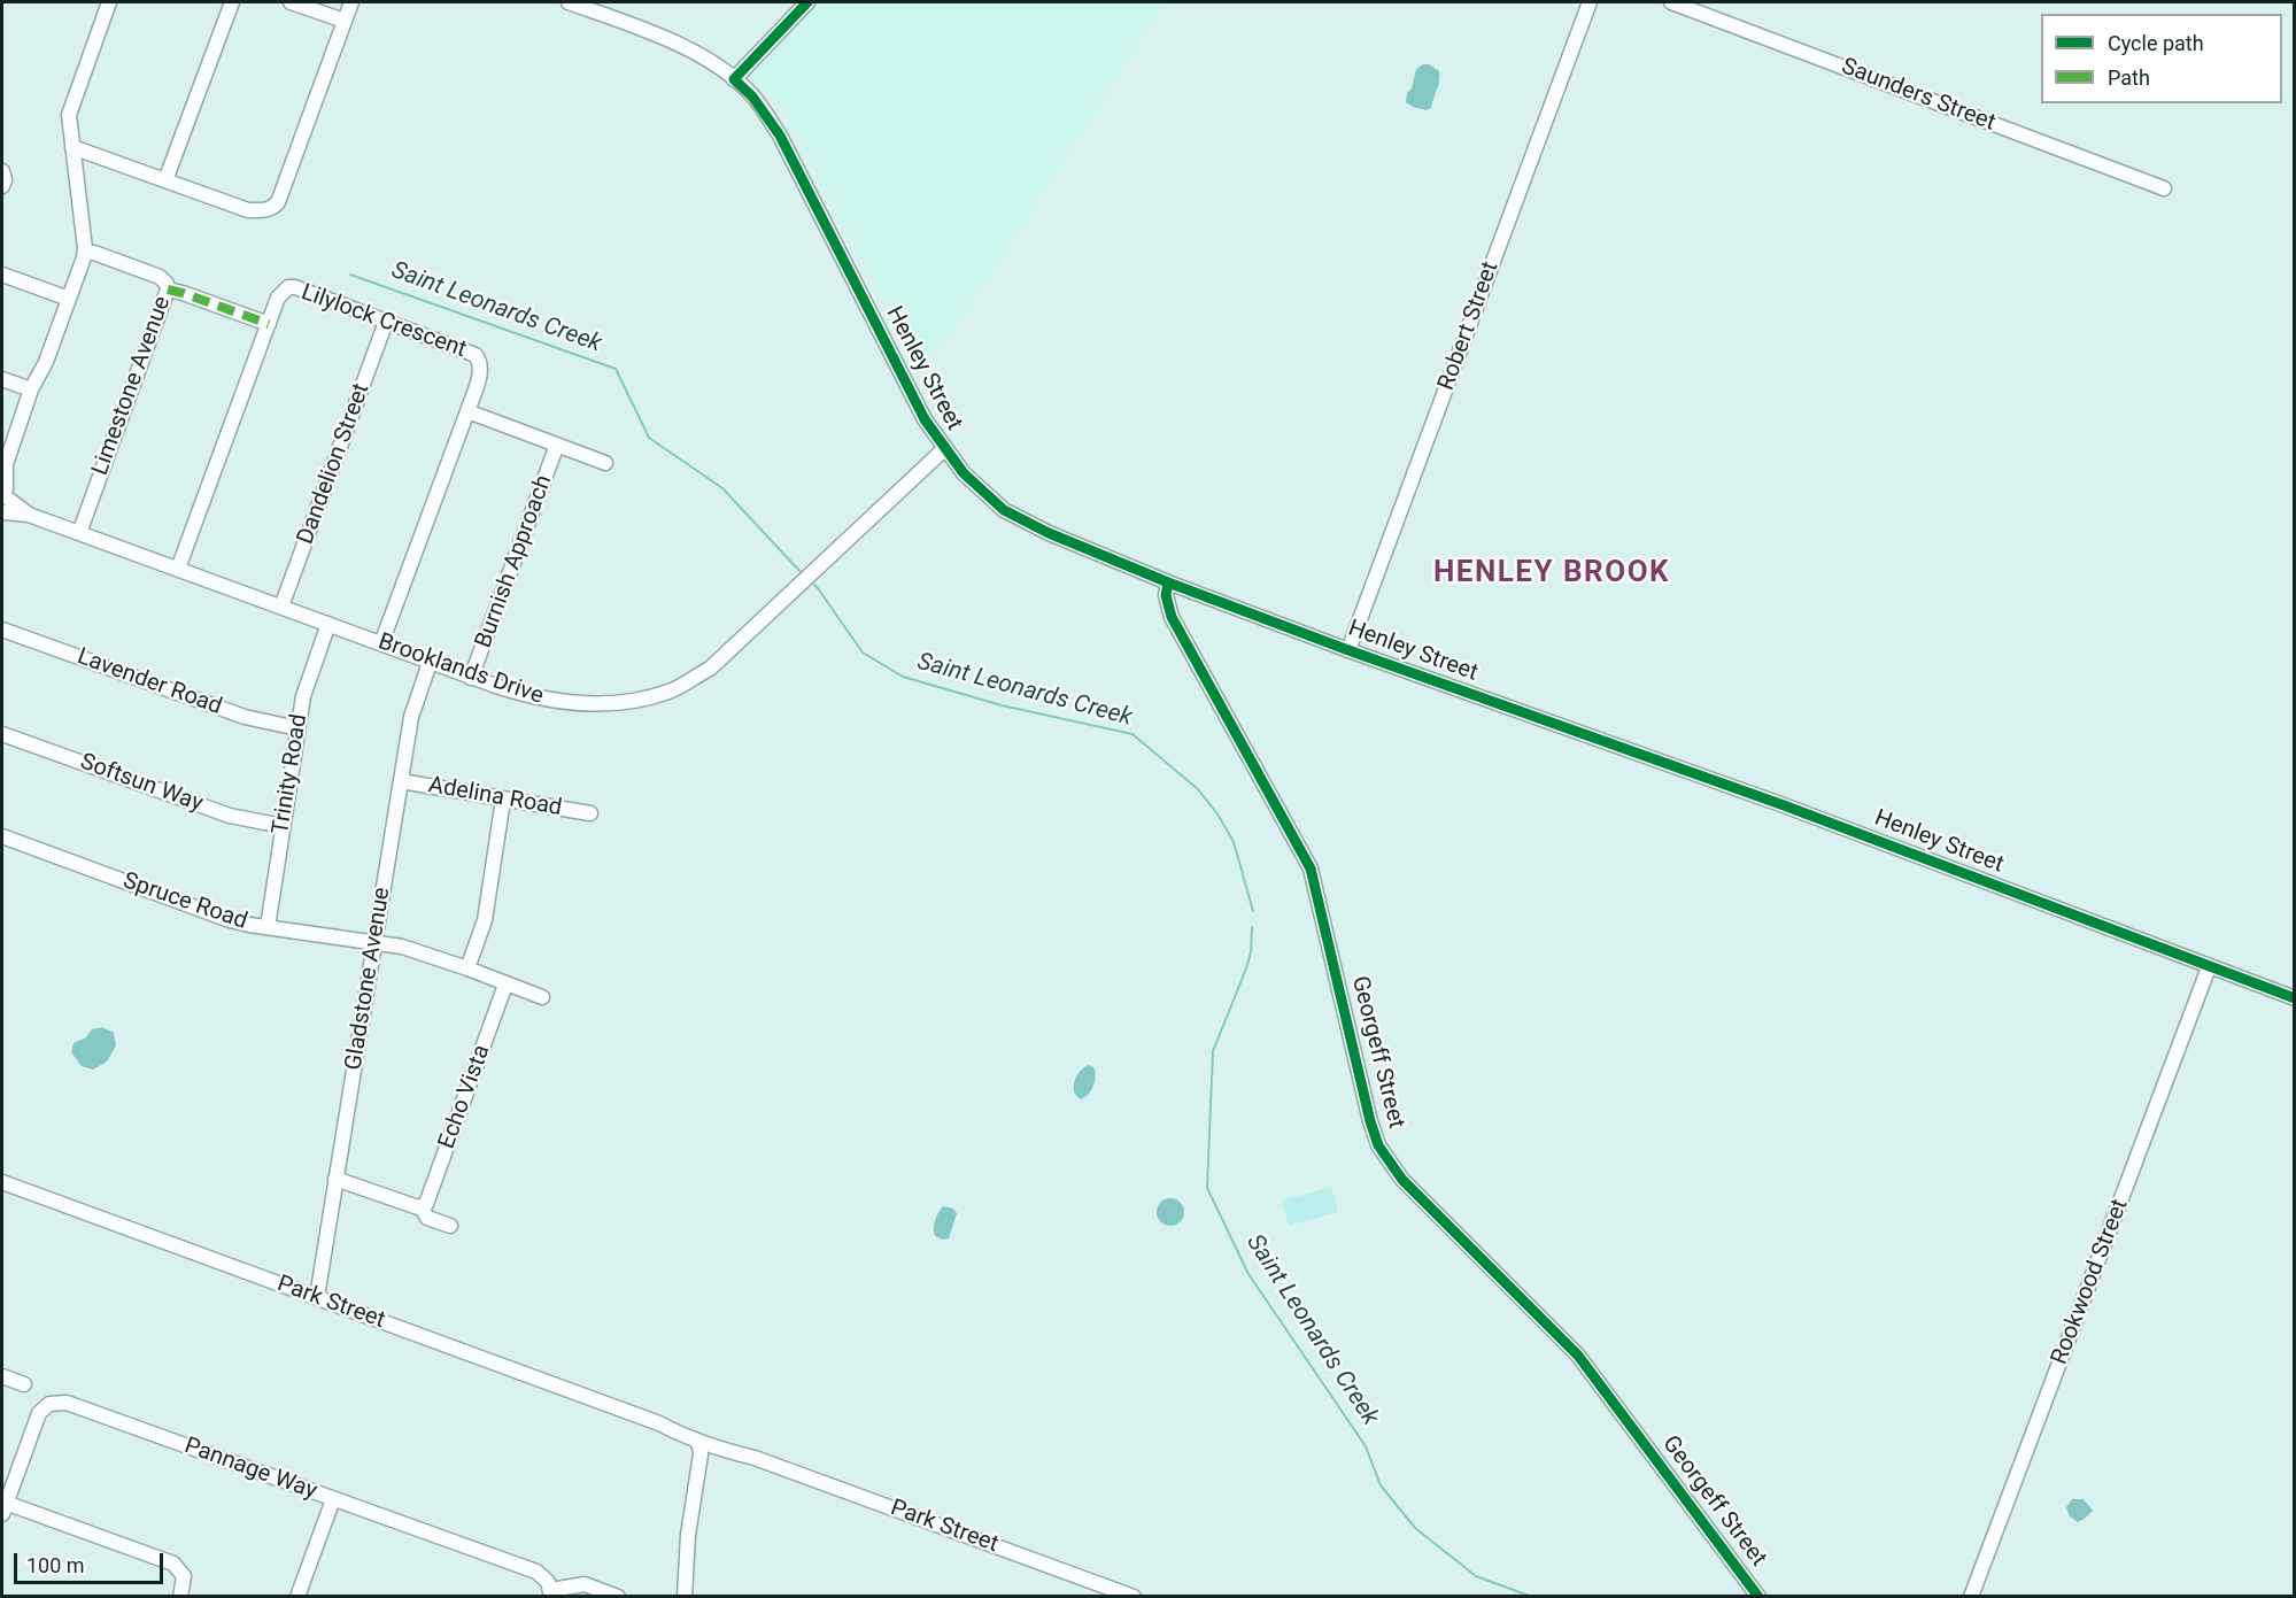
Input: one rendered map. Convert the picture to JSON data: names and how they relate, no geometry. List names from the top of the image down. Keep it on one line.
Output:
{"streets":{"street":["Saunders Street","Lilylock Crescent","Robert Street","Henley Street","Limestone Avenue","Dandelion Street","Burnish Approach","Brooklands Drive","Lavender Road","Trinity Road","Softsun Way","Adelina Road","Spruce Road","Gladstone Avenue","Georgeff Street","Echo Vista","Rookwood Street","Park Street","Pannage Way"]},"crossings":[["Lilylock Crescent","Dandelion Street"],["Lilylock Crescent","Brooklands Drive"],["Robert Street","Henley Street"],["Henley Street","Brooklands Drive"],["Henley Street","Georgeff Street"],["Henley Street","Rookwood Street"],["Limestone Avenue","Brooklands Drive"],["Dandelion Street","Brooklands Drive"],["Burnish Approach","Brooklands Drive"],["Brooklands Drive","Trinity Road"],["Brooklands Drive","Gladstone Avenue"],["Lavender Road","Trinity Road"],["Trinity Road","Softsun Way"],["Trinity Road","Spruce Road"],["Adelina Road","Gladstone Avenue"],["Spruce Road","Gladstone Avenue"],["Spruce Road","Echo Vista"],["Gladstone Avenue","Park Street"]],"districts":["HENLEY BROOK"],"water":["Saint Leonards Creek"],"legend":["Cycle path","Path"],"scale_bar":"100 m"}
